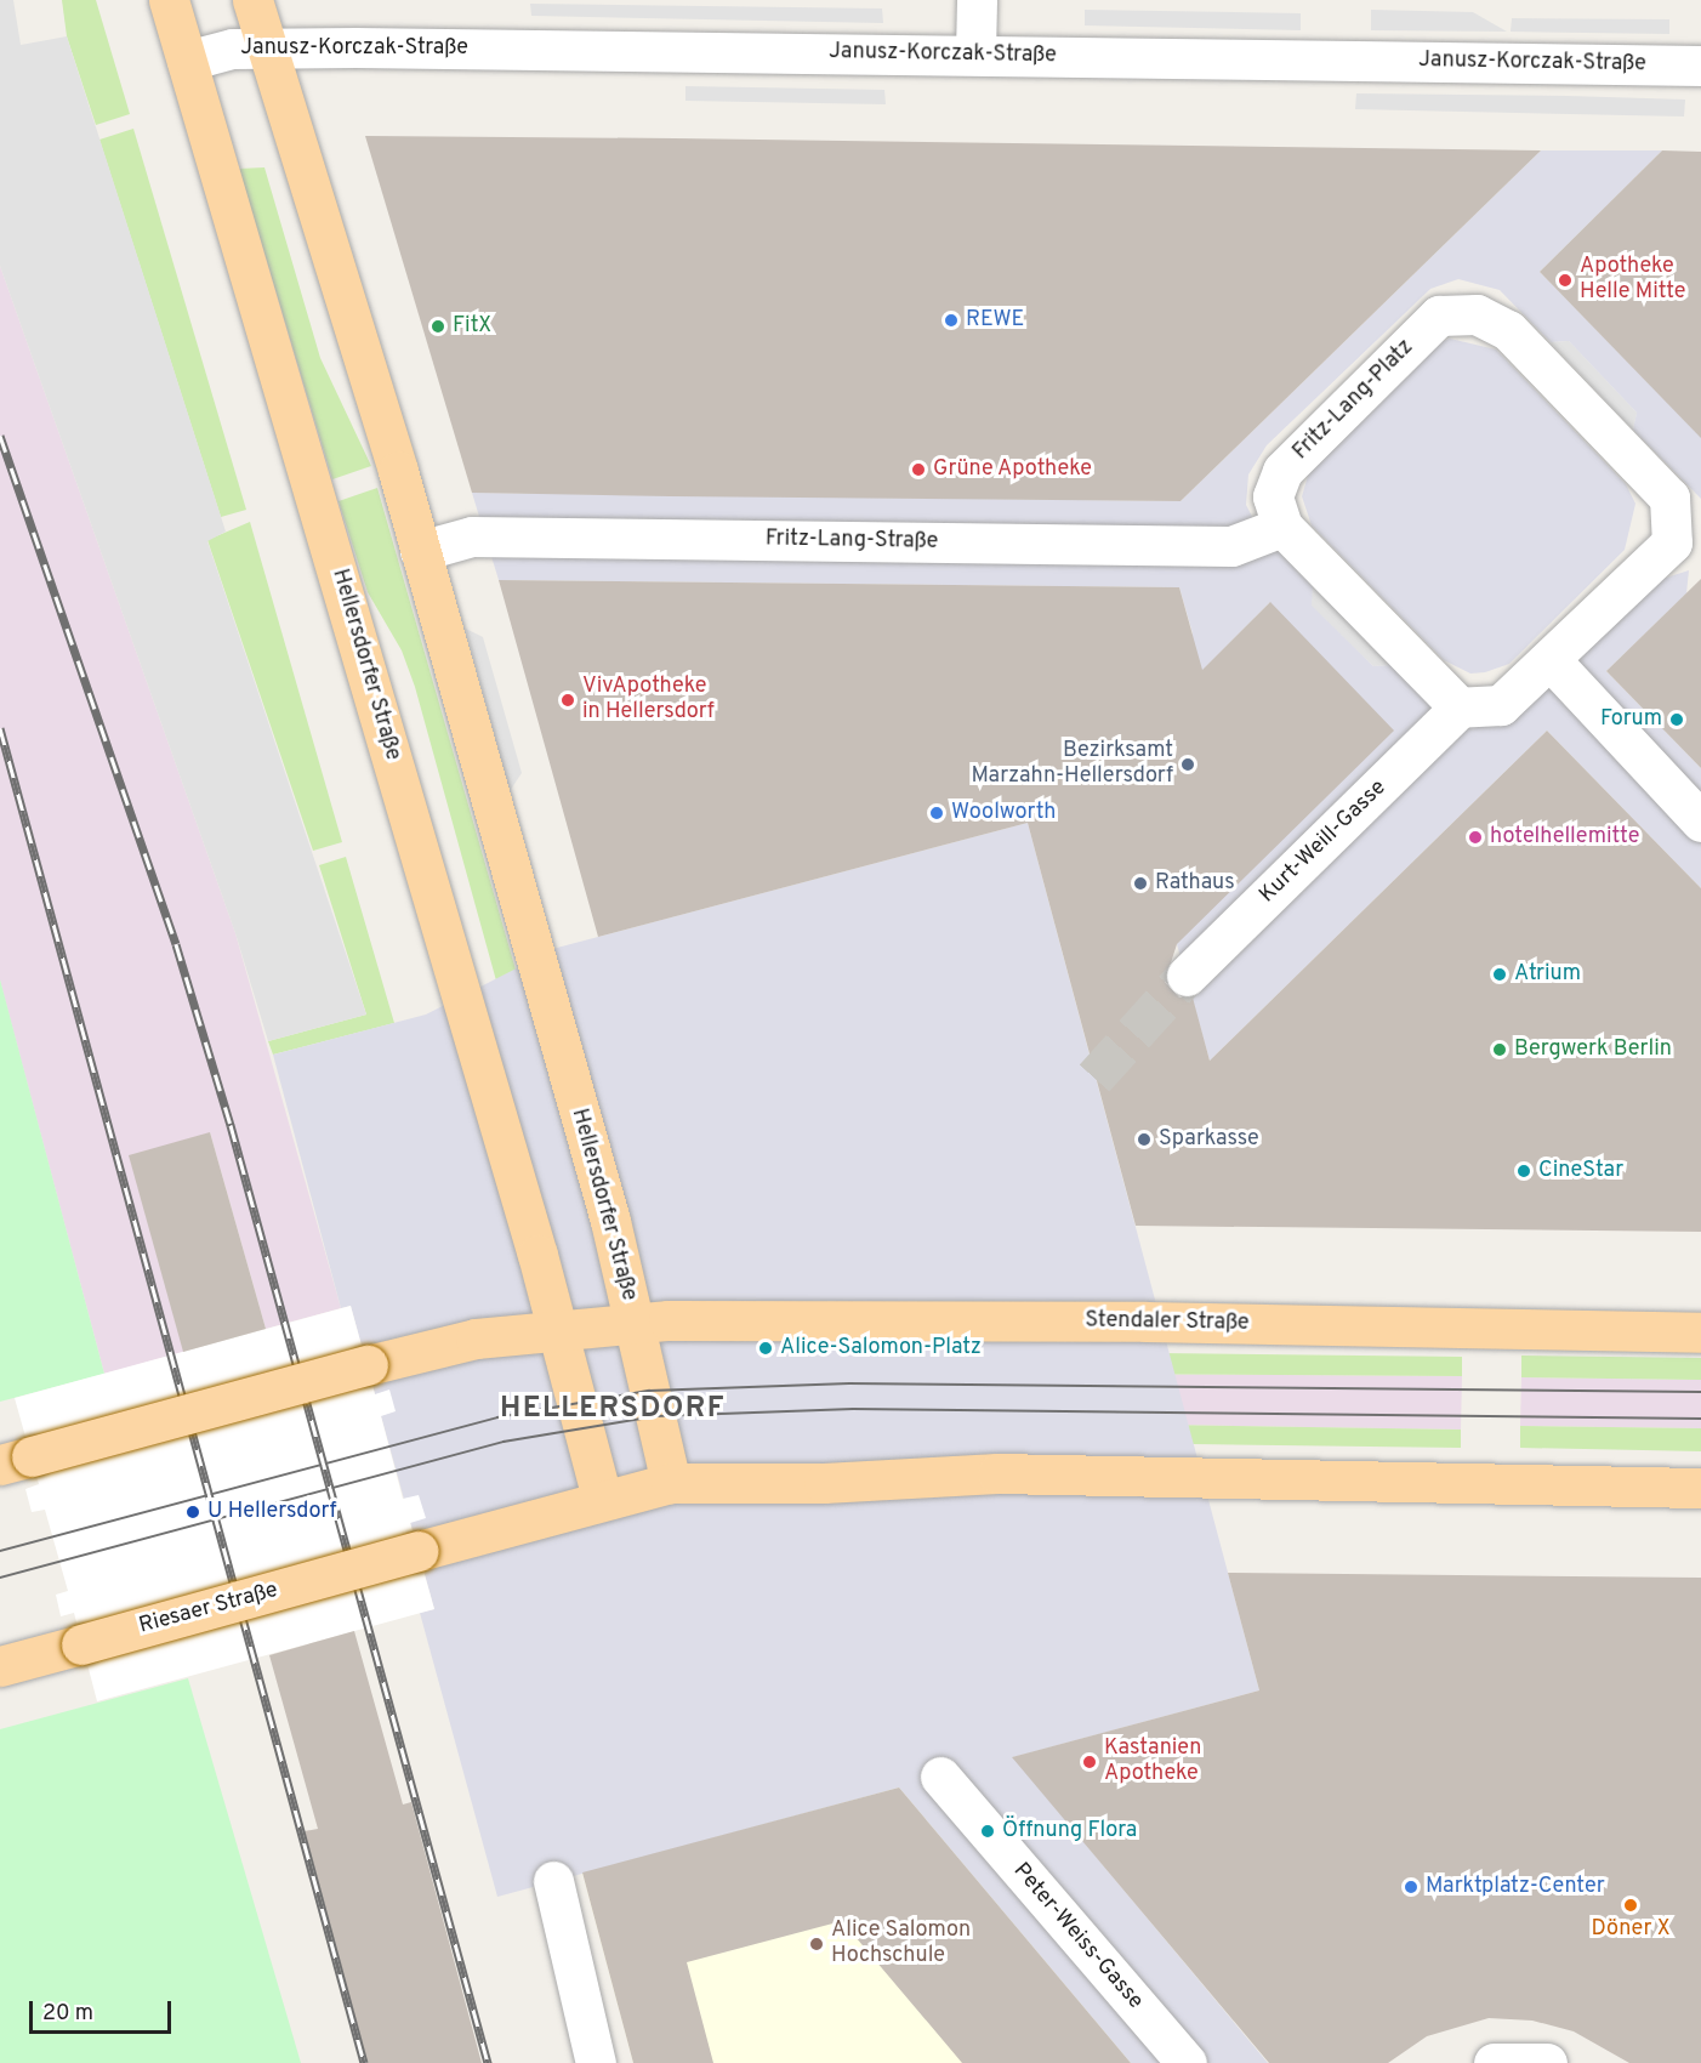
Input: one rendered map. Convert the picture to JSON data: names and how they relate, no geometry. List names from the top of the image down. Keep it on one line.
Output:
{"streets":{"main road":["Hellersdorfer Straße","Stendaler Straße","Riesaer Straße"],"street":["Janusz-Korczak-Straße","Fritz-Lang-Platz","Fritz-Lang-Straße","Kurt-Weill-Gasse","Peter-Weiss-Gasse"]},"crossings":[["Janusz-Korczak-Straße","Hellersdorfer Straße"],["Fritz-Lang-Platz","Fritz-Lang-Straße"],["Fritz-Lang-Platz","Kurt-Weill-Gasse"],["Fritz-Lang-Straße","Hellersdorfer Straße"],["Hellersdorfer Straße","Stendaler Straße"]],"districts":["HELLERSDORF"],"places":["Apotheke Helle Mitte","REWE","FitX","Grüne Apotheke","VivApotheke in Hellersdorf","Forum","Bezirksamt Marzahn-Hellersdorf","Woolworth","hotelhellemitte","Rathaus","Atrium","Bergwerk Berlin","Sparkasse","CineStar","Alice-Salomon-Platz","U Hellersdorf","Kastanien Apotheke","Öffnung Flora","Marktplatz-Center","Döner X","Alice Salomon Hochschule"],"scale_bar":"20 m"}
